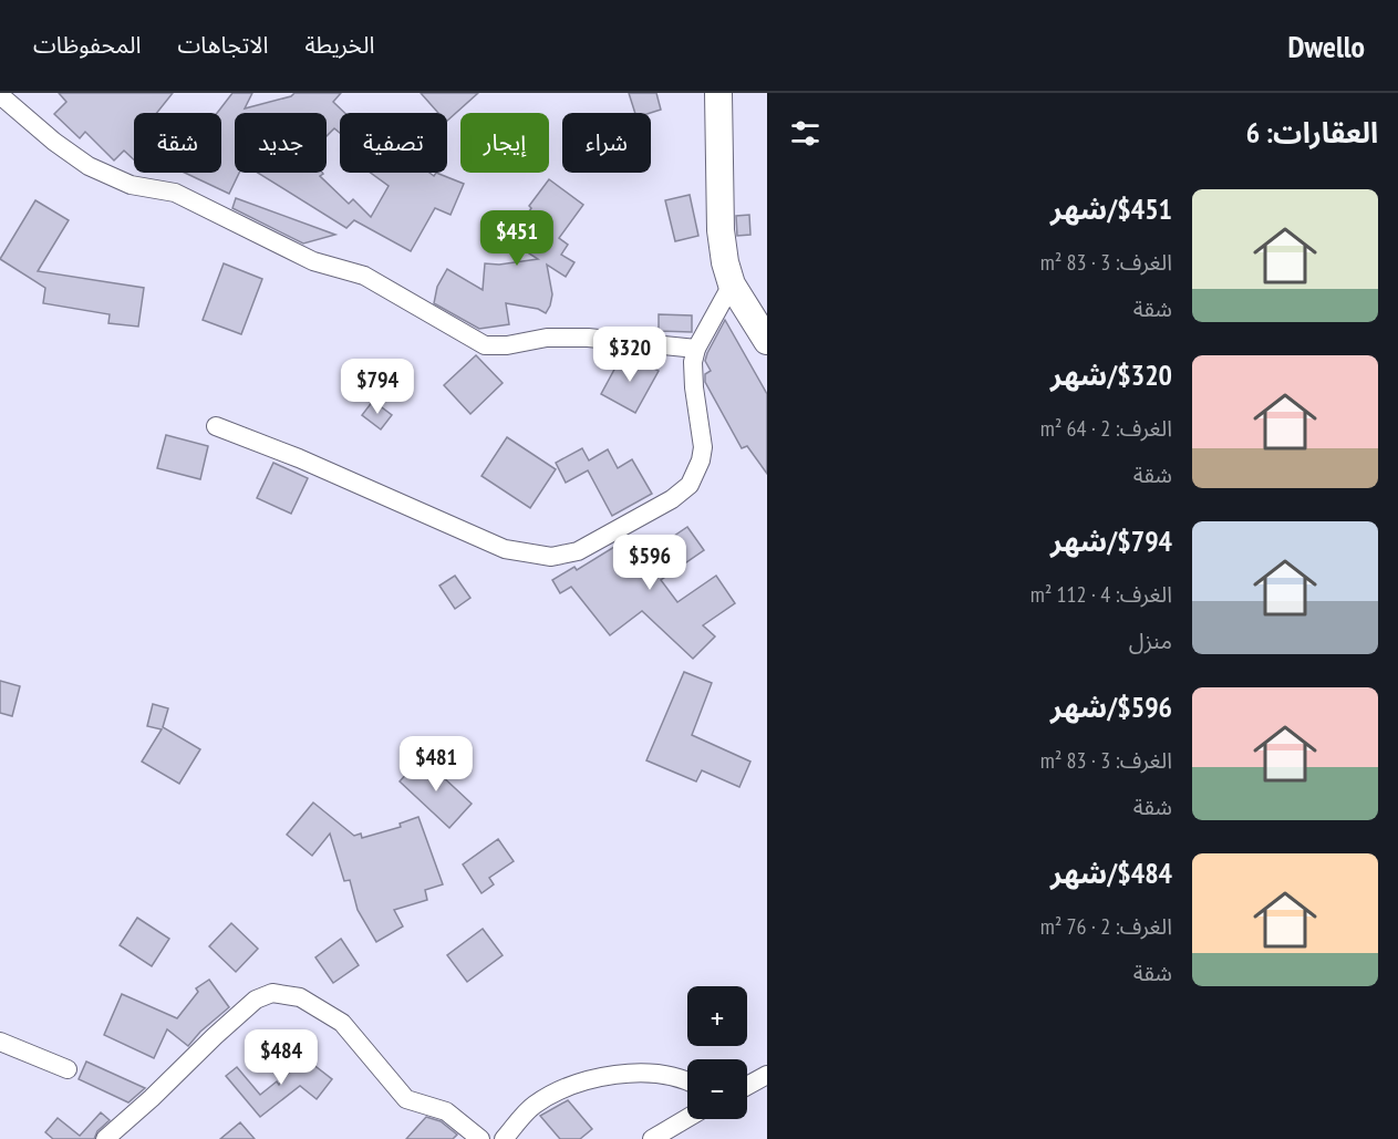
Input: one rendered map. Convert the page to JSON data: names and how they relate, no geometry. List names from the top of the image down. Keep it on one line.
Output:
{"page":{"header":"Dwello","nav":["الخريطة","الاتجاهات","المحفوظات"],"heading":"العقارات: 6","chip":["شراء","إيجار","تصفية","جديد","شقة"],"list":[{"name":"$451/شهر","note":"الغرف: 3 · 83 m² · شقة"},{"name":"$320/شهر","note":"الغرف: 2 · 64 m² · شقة"},{"name":"$794/شهر","note":"الغرف: 4 · 112 m² · منزل"},{"name":"$596/شهر","note":"الغرف: 3 · 83 m² · شقة"},{"name":"$484/شهر","note":"الغرف: 2 · 76 m² · شقة"}],"price":["$451","$320","$794","$596","$481","$484"],"map_buttons":["+","−"]}}
